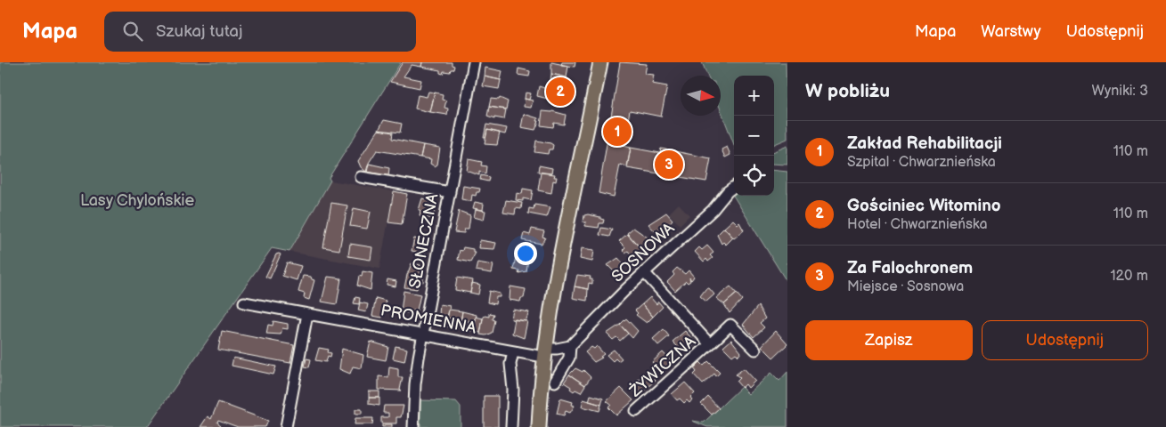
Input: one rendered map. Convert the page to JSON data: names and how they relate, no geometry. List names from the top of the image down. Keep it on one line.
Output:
{"streets":{"street":["SŁONECZNA","SOSNOWA","PROMIENNA","ŻYWICZNA"]},"crossings":[["SŁONECZNA","PROMIENNA"],["SOSNOWA","ŻYWICZNA"]],"parks":["Lasy Chylońskie"],"north":"right","page":{"header":"Mapa","search":"Szukaj tutaj","nav":["Mapa","Warstwy","Udostępnij"],"heading":["W pobliżu","Wyniki: 3"],"map_buttons":["+","−"],"pins":["2","1","3"],"list":[{"mark":"1","name":"Zakład Rehabilitacji","note":"Szpital · Chwarznieńska","value":"110 m"},{"mark":"2","name":"Gościniec Witomino","note":"Hotel · Chwarznieńska","value":"110 m"},{"mark":"3","name":"Za Falochronem","note":"Miejsce · Sosnowa","value":"120 m"}],"buttons":["Zapisz","Udostępnij"]}}
